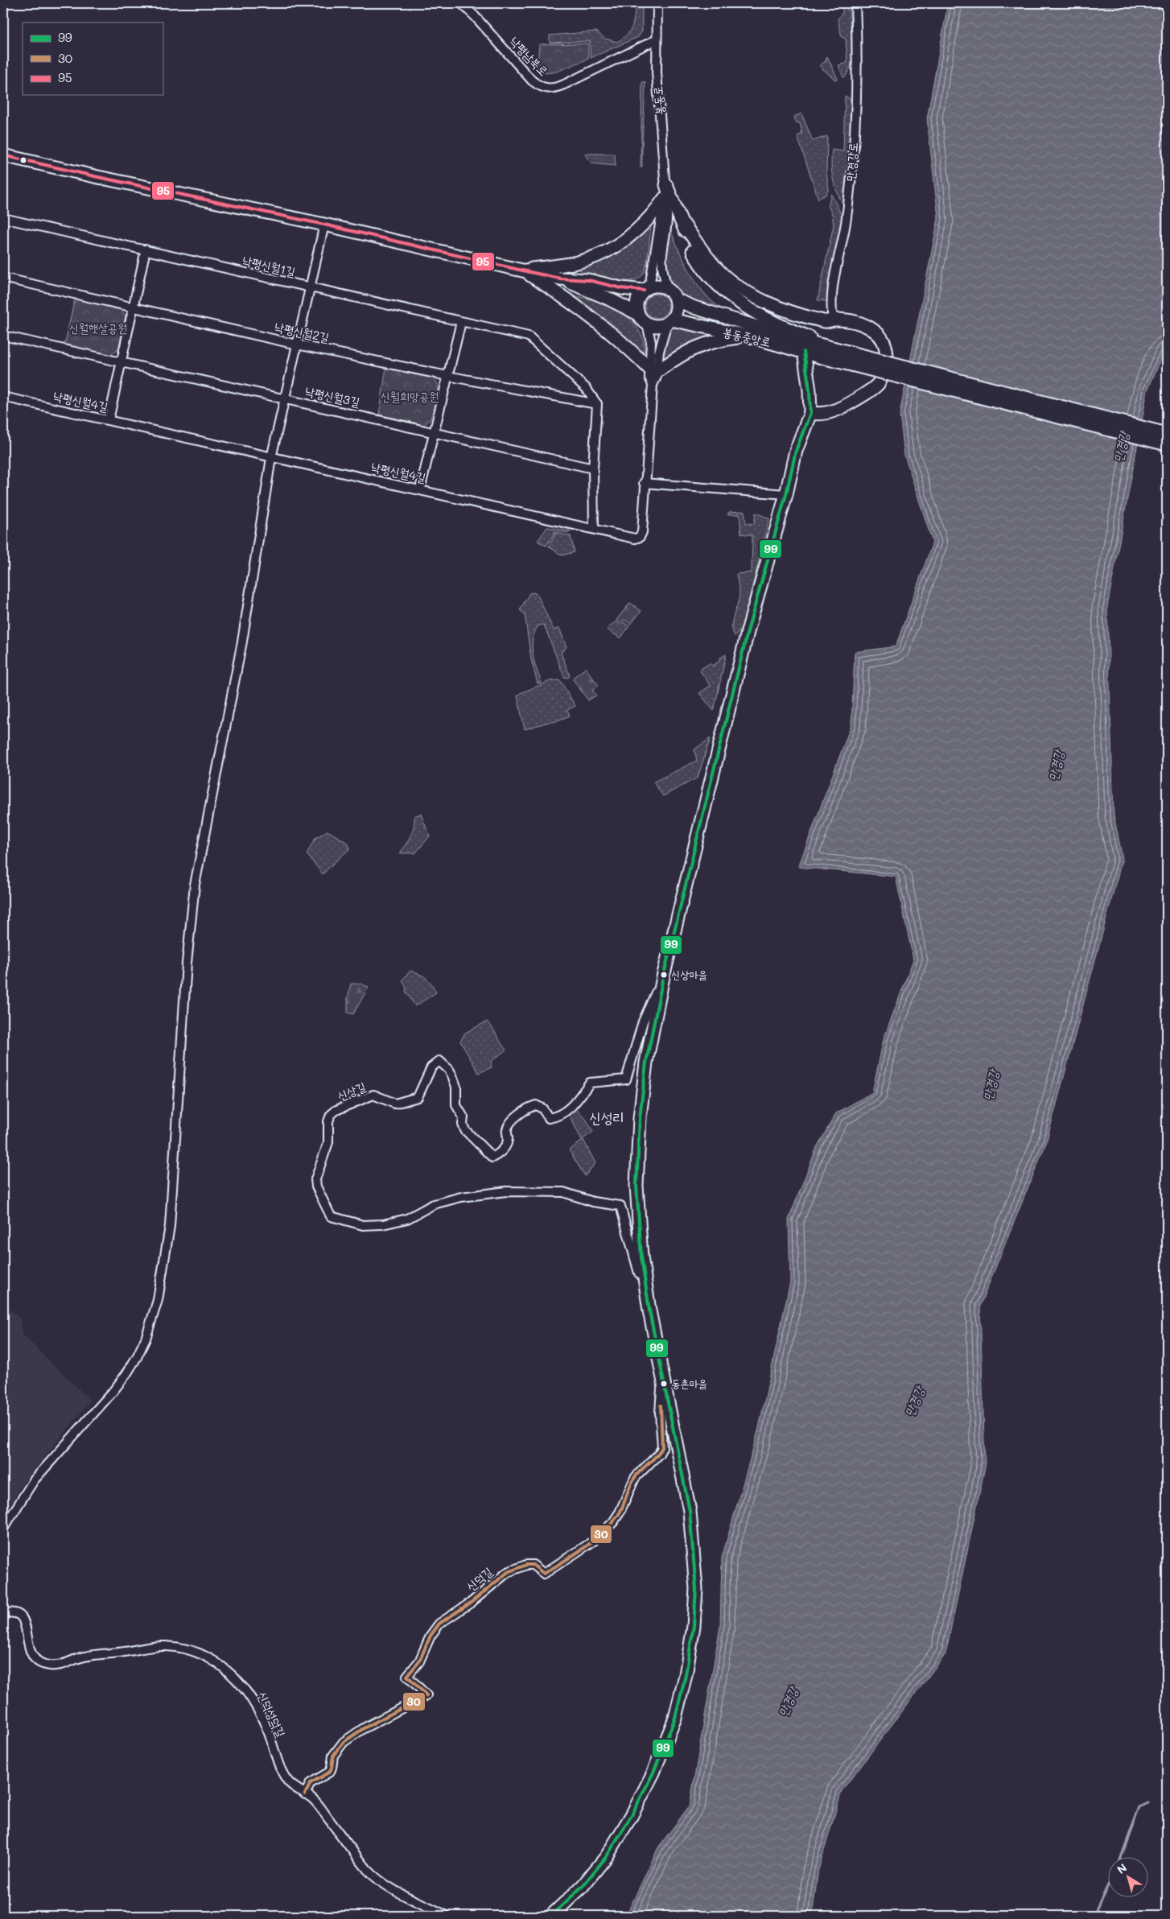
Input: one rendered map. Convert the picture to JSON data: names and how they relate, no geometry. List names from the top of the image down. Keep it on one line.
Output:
{"streets":{"street":["낙평남북로","봉동로","만경강로","낙평신월1길","낙평신월2길","봉동중앙로","낙평신월3길","낙평신월4길","신상길","신덕길","신덕성덕길"]},"crossings":[["낙평남북로","봉동로"],["봉동로","봉동중앙로"],["봉동로","낙평신월4길"],["만경강로","봉동중앙로"],["낙평신월1길","낙평신월2길"],["봉동중앙로","낙평신월4길"],["신덕길","신덕성덕길"]],"districts":["신성리"],"water":["만경강"],"parks":["신월햇살공원","신월희망공원"],"places":["신상마을","동촌마을"],"lines":["transit line 95","transit line 99","transit line 30"],"legend":["99","30","95"],"north":"top left"}
